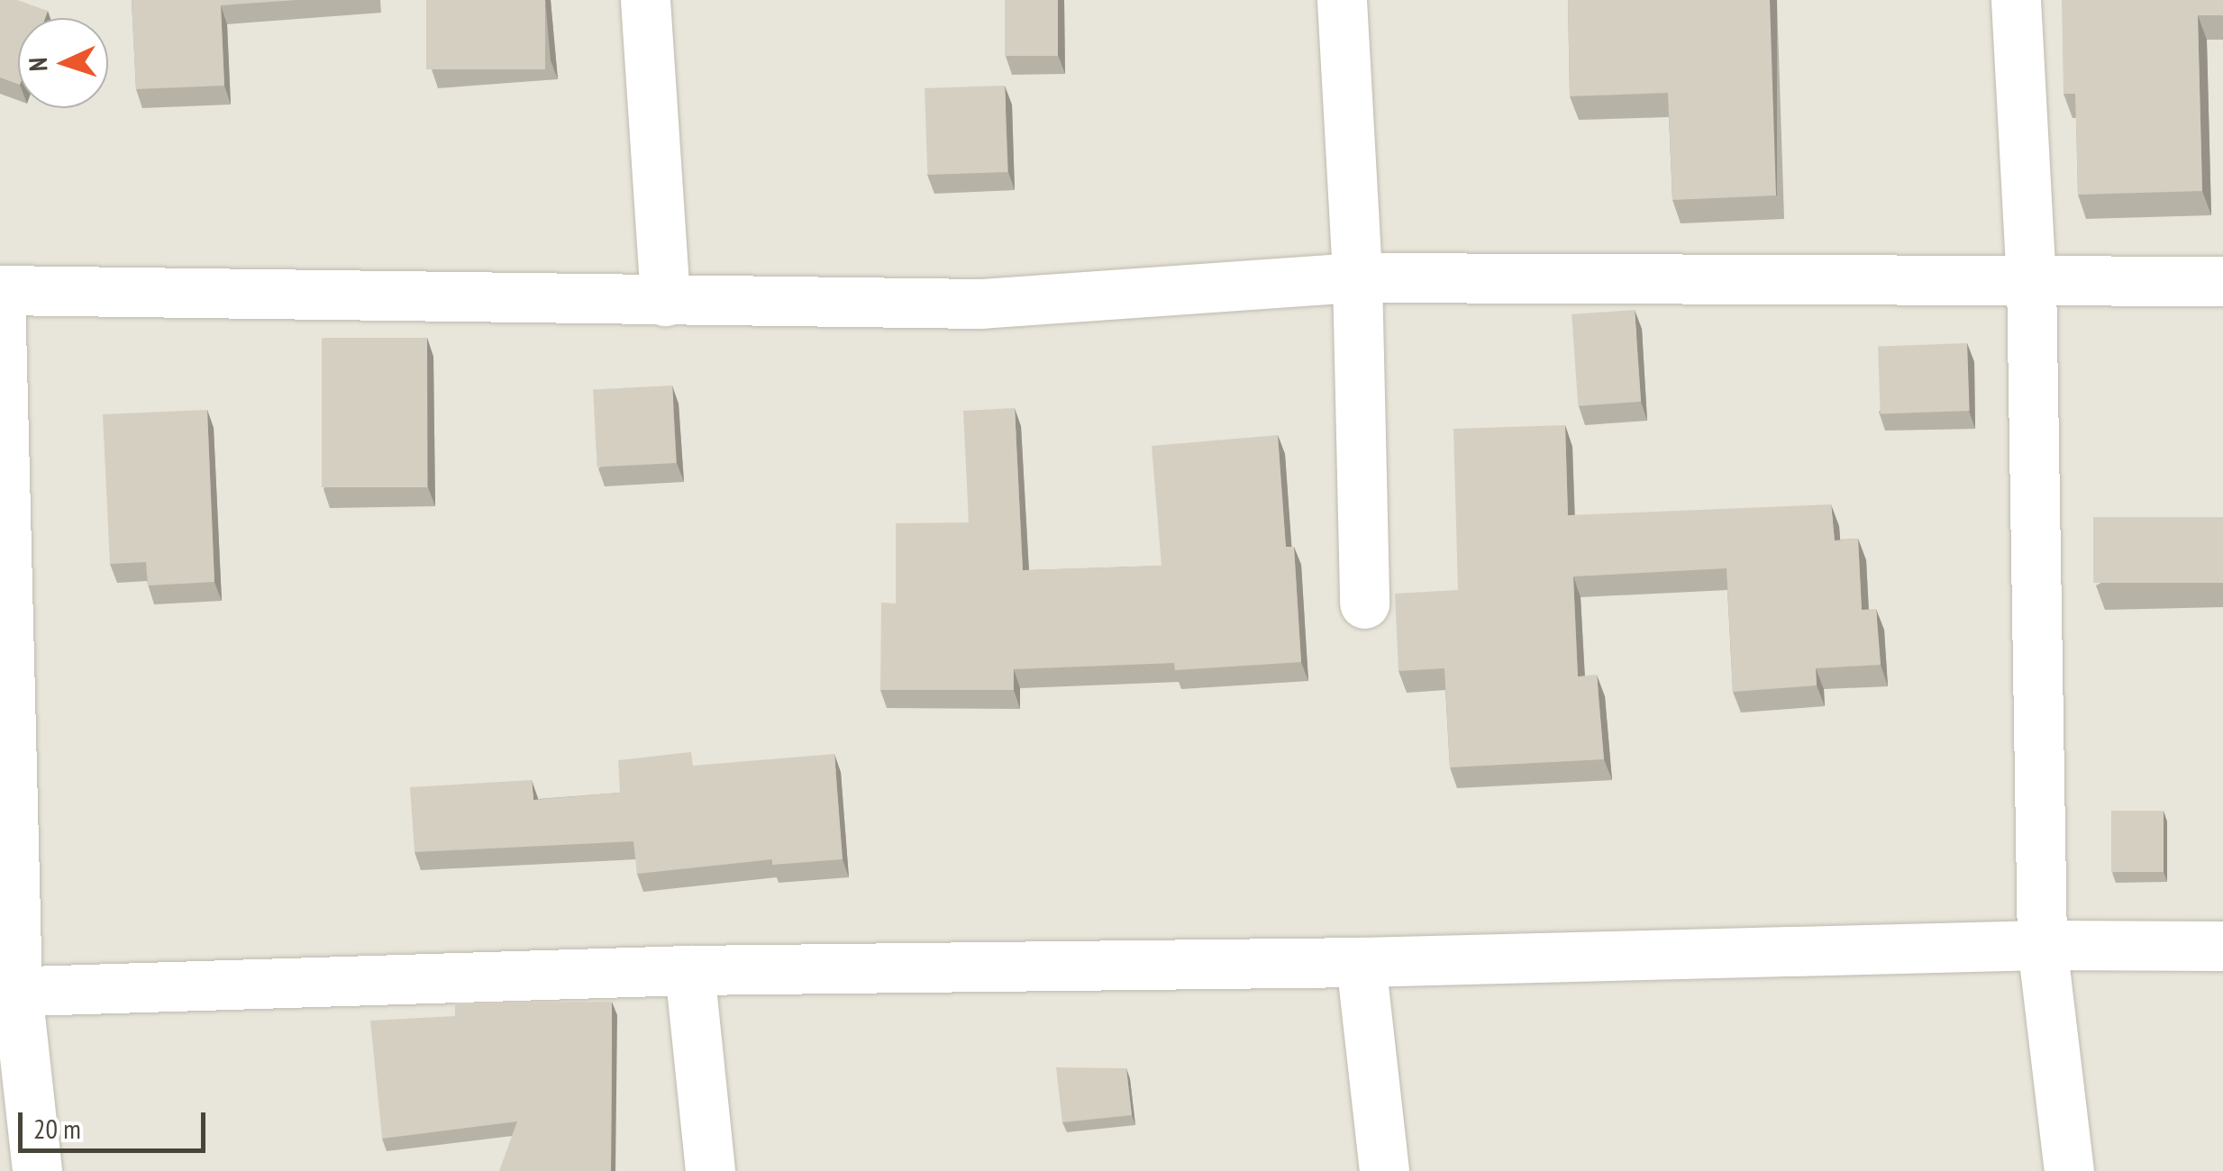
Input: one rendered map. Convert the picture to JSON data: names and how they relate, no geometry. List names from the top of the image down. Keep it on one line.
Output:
{"scale_bar":"20 m","north":"left"}
